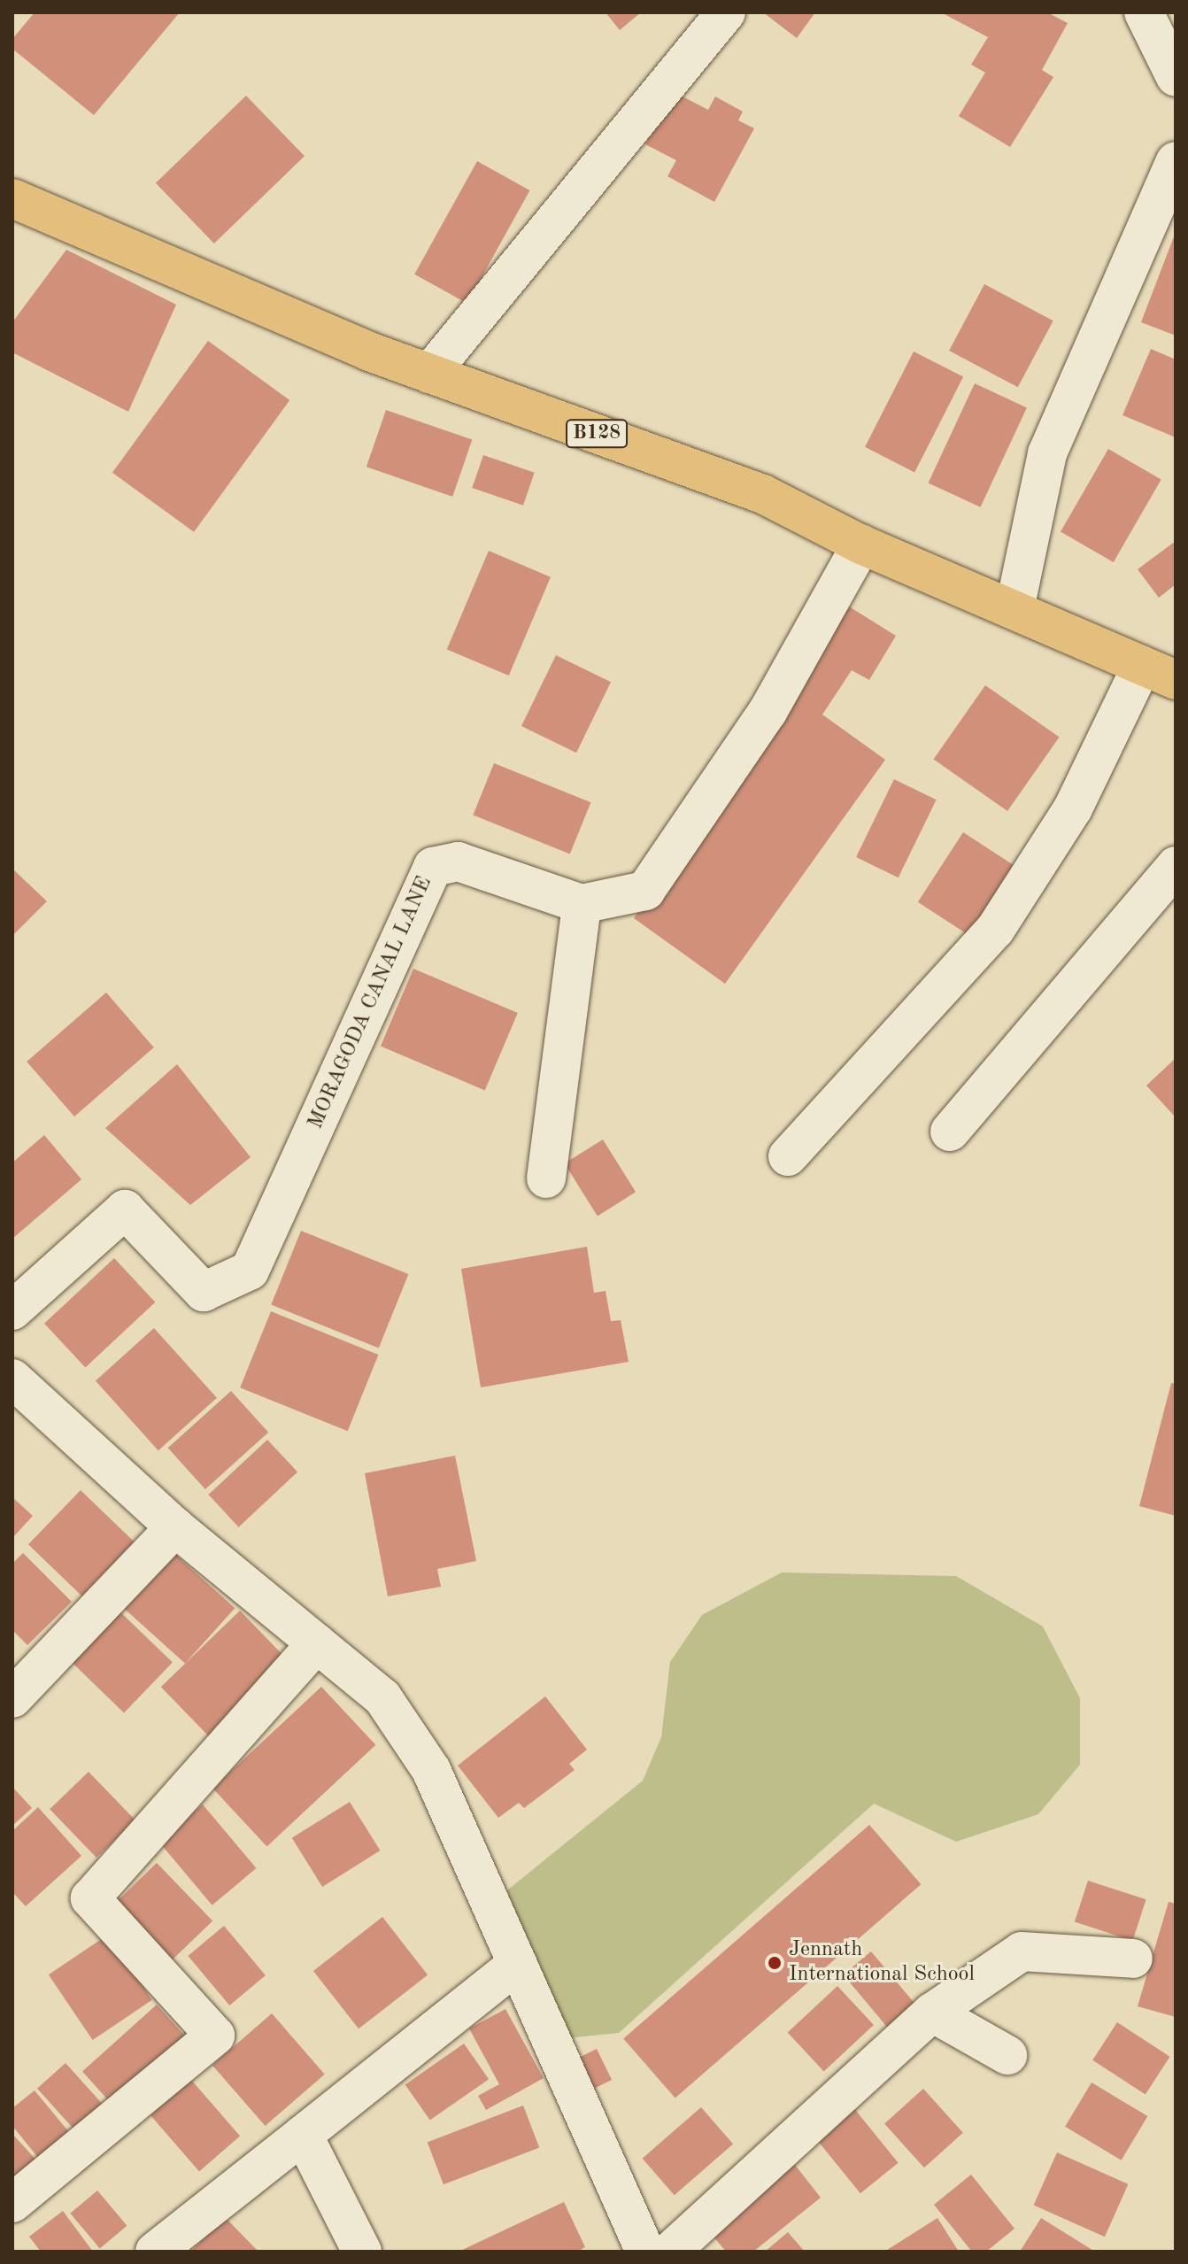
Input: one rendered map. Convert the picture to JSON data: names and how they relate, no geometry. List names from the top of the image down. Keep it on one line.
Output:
{"streets":{"main road":["B128"],"street":["MORAGODA CANAL LANE"]},"places":["Jennath International School"]}
